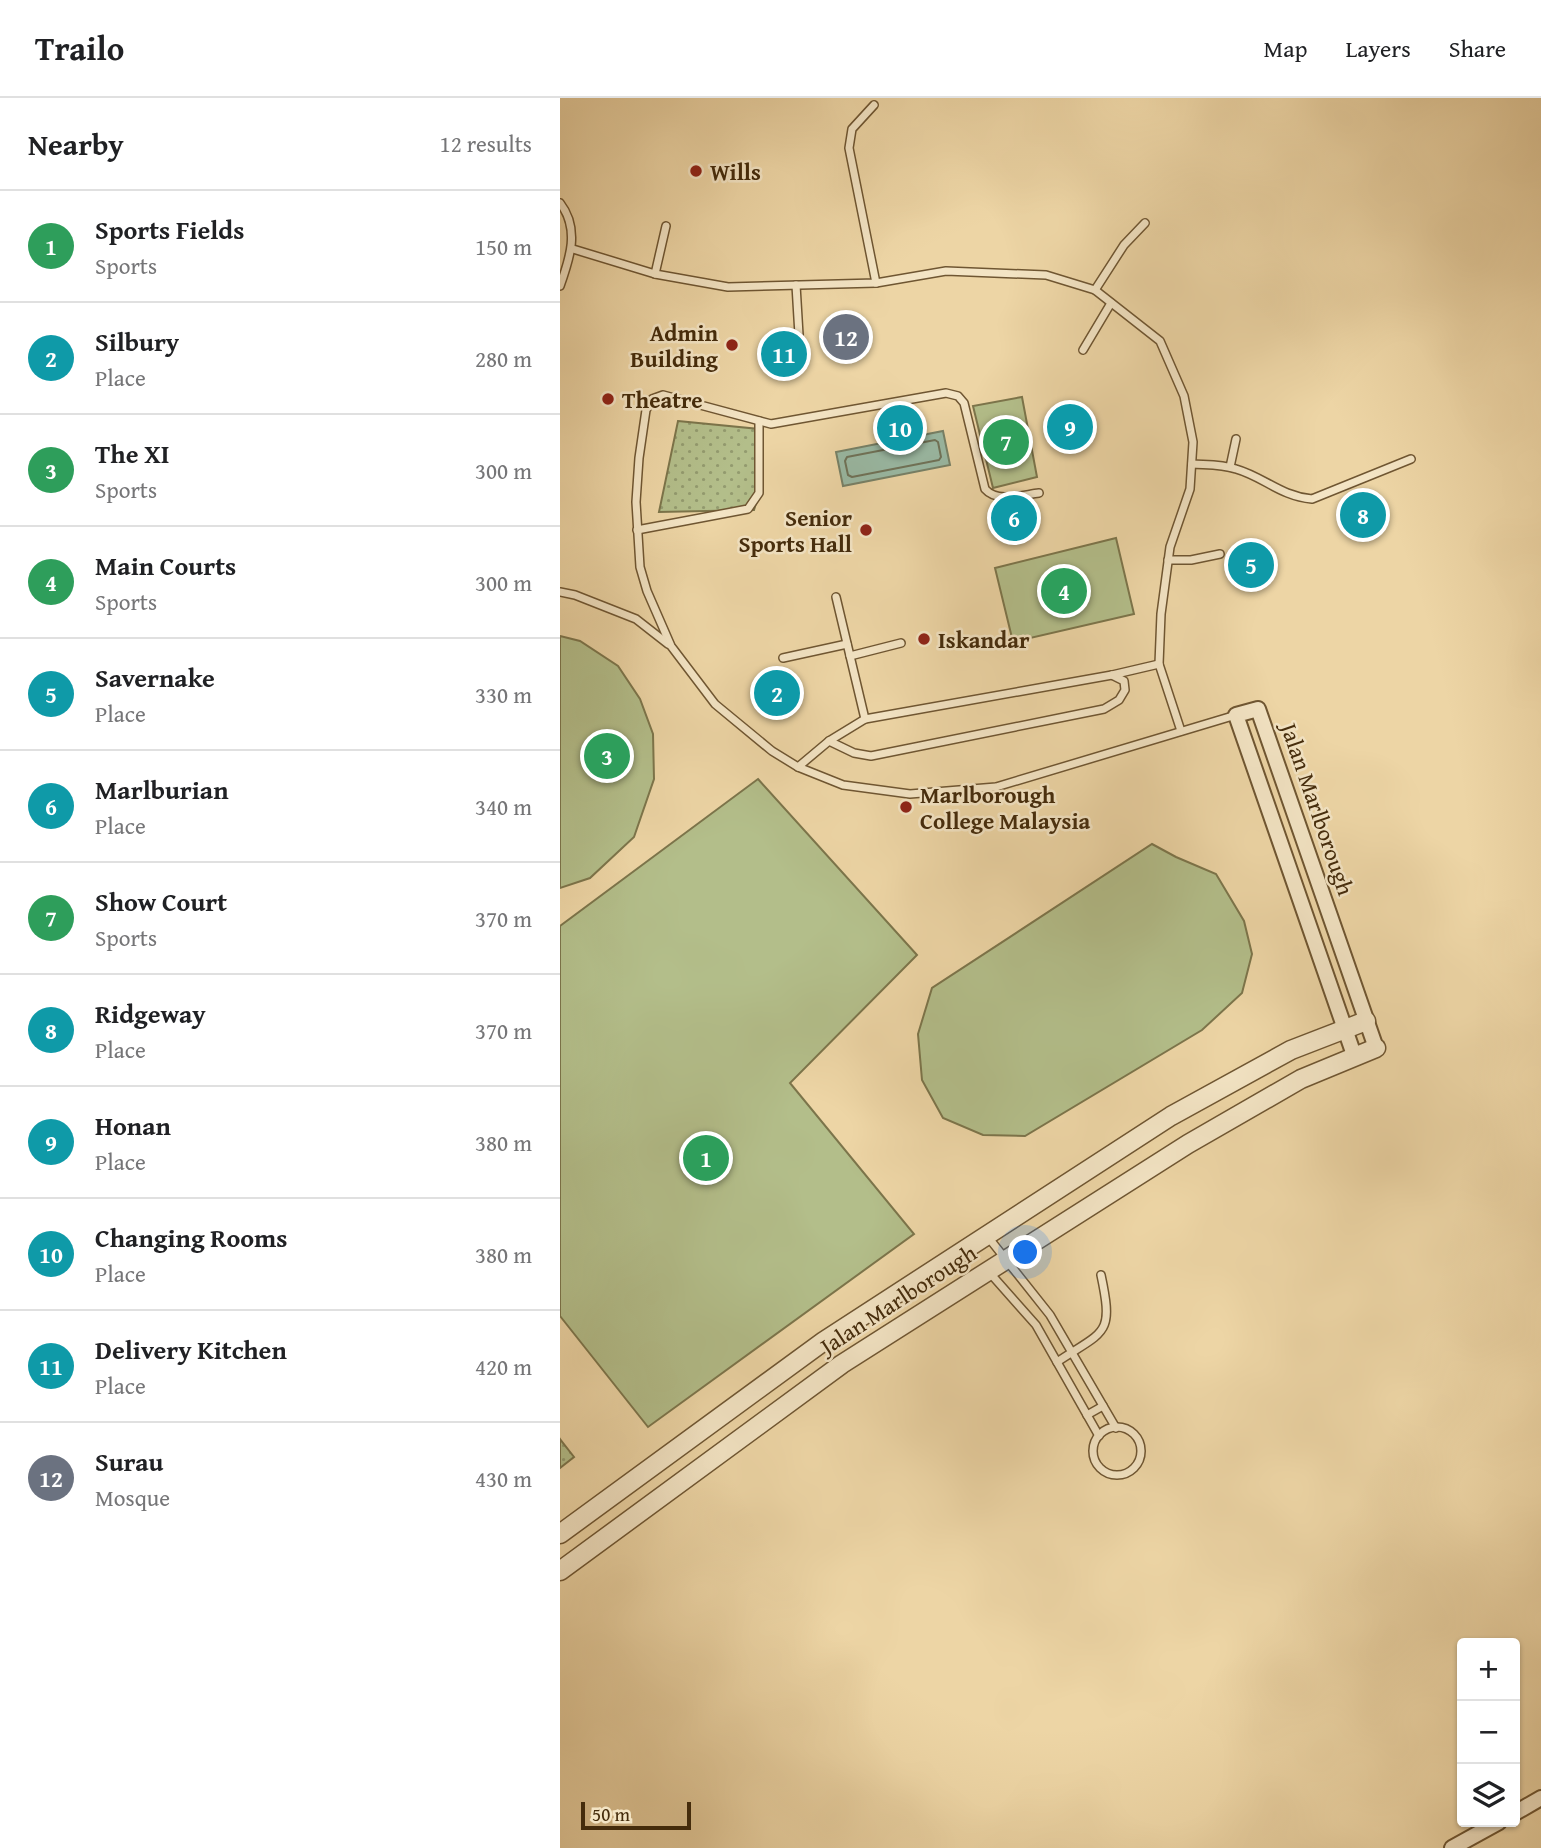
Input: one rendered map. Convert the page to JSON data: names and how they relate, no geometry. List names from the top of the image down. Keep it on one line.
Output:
{"streets":{"street":["Jalan Marlborough"]},"places":["Wills","Admin Building","Theatre","Senior Sports Hall","Iskandar","Marlborough College Malaysia"],"scale_bar":"50 m","page":{"header":"Trailo","nav":["Map","Layers","Share"],"heading":["Nearby","12 results"],"list":[{"mark":"1","name":"Sports Fields","note":"Sports","value":"150 m"},{"mark":"2","name":"Silbury","note":"Place","value":"280 m"},{"mark":"3","name":"The XI","note":"Sports","value":"300 m"},{"mark":"4","name":"Main Courts","note":"Sports","value":"300 m"},{"mark":"5","name":"Savernake","note":"Place","value":"330 m"},{"mark":"6","name":"Marlburian","note":"Place","value":"340 m"},{"mark":"7","name":"Show Court","note":"Sports","value":"370 m"},{"mark":"8","name":"Ridgeway","note":"Place","value":"370 m"},{"mark":"9","name":"Honan","note":"Place","value":"380 m"},{"mark":"10","name":"Changing Rooms","note":"Place","value":"380 m"},{"mark":"11","name":"Delivery Kitchen","note":"Place","value":"420 m"},{"mark":"12","name":"Surau","note":"Mosque","value":"430 m"}],"pins":["12","11","9","10","7","8","6","5","4","2","3","1"],"map_buttons":["+","−"],"scale":"50 m"}}
